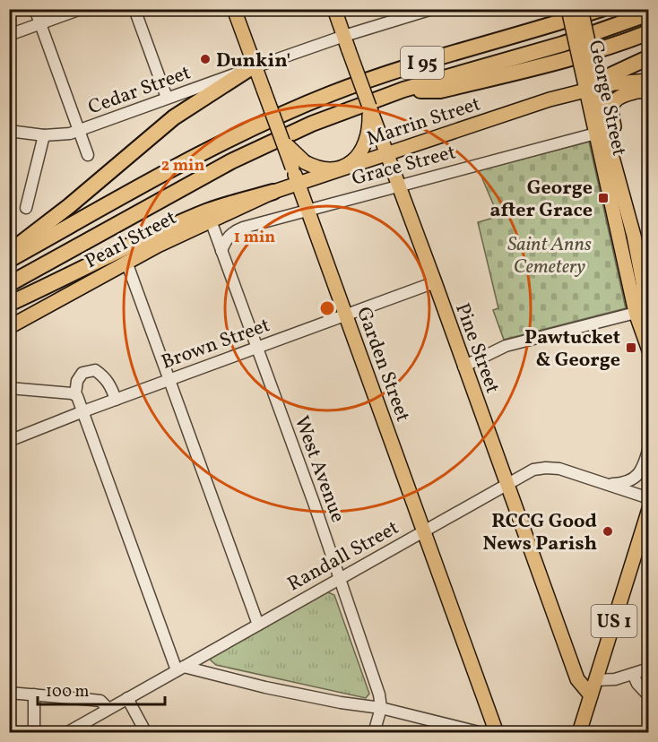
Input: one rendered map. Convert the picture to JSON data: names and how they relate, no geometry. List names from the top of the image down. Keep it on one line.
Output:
{"streets":{"highway":["I 95"],"main road":["George Street","Marrin Street","Pearl Street","Pine Street","Garden Street","US 1"],"street":["Cedar Street","Grace Street","Brown Street","West Avenue","Randall Street"]},"crossings":[["George Street","Marrin Street"],["George Street","Grace Street"],["Marrin Street","Pearl Street"],["Marrin Street","Pine Street"],["Marrin Street","Garden Street"],["Grace Street","Pine Street"],["Grace Street","Garden Street"],["Grace Street","West Avenue"],["Pearl Street","West Avenue"],["Brown Street","Pine Street"],["Brown Street","Garden Street"],["Brown Street","West Avenue"],["Pine Street","Randall Street"],["Pine Street","US 1"],["Garden Street","Randall Street"],["West Avenue","Randall Street"]],"parks":["Saint Anns Cemetery"],"places":{"other":["Dunkin'","RCCG Good News Parish"],"transit":["George after Grace","Pawtucket & George"]},"scale_bar":"100 m","rings":["2 min","1 min"]}
